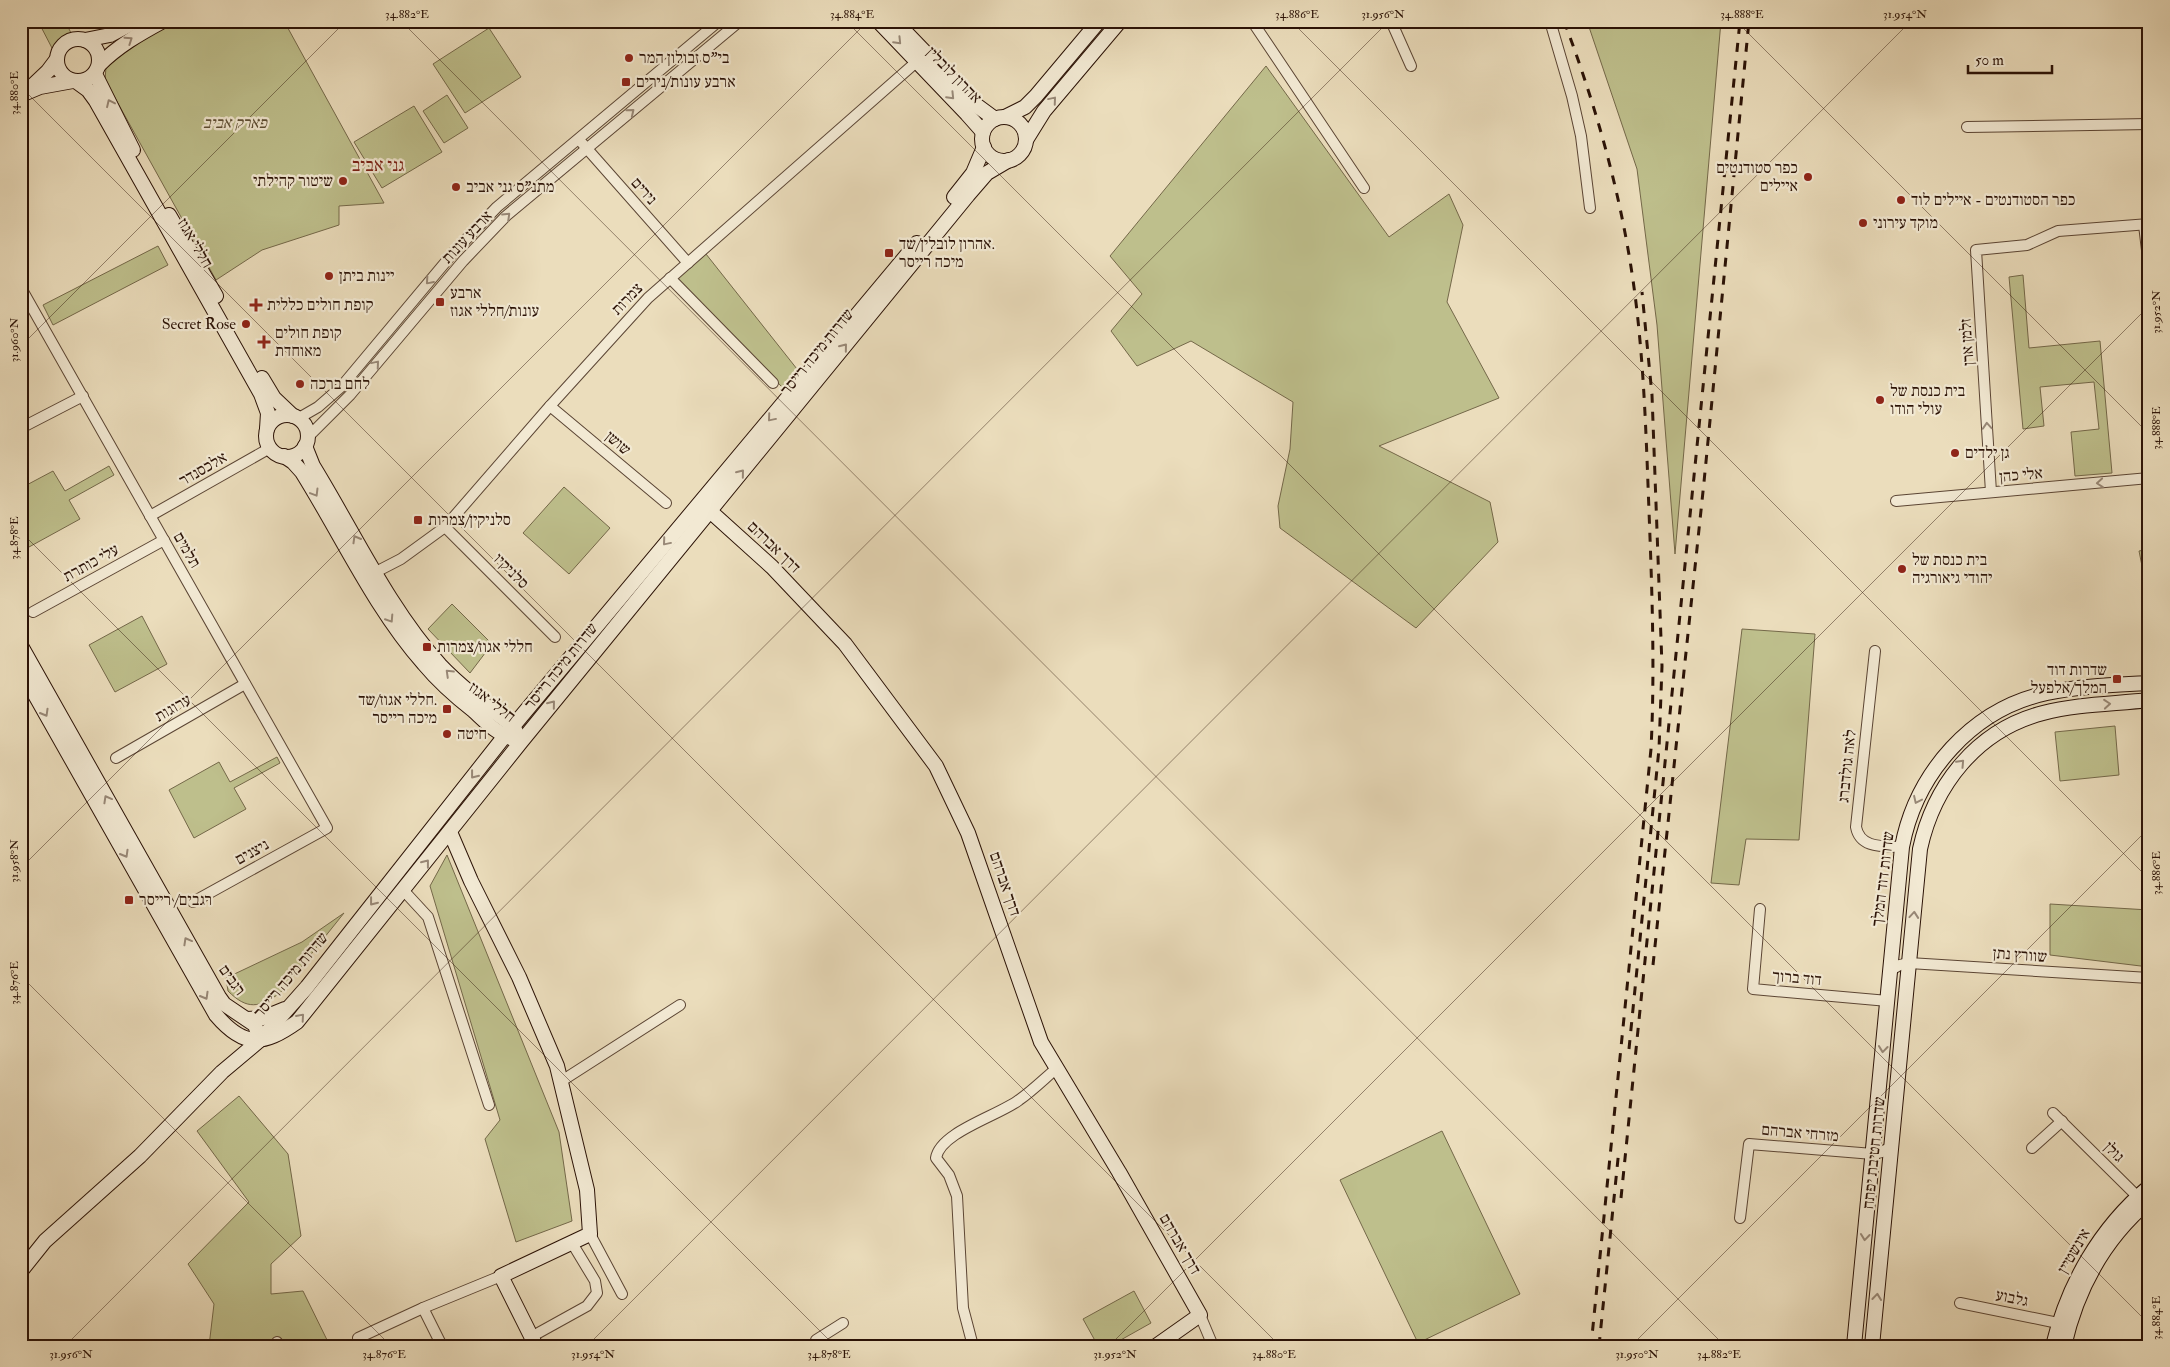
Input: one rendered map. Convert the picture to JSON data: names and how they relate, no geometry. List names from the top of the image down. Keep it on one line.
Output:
{"streets":{"street":["אהרון לובלין","נירים","ארבע עונות","חללי אגוז","צמרות","זלמן ארן","שדרות מיכה רייסר","שושן","אלכסנדר","אלי כהן","דרך אברהם","תלמים","עלי כותרת","סלניקיו","ערוגות","לאה גולדברג","ניצנים","שדרות דוד המלך","שוורץ נתן","דוד ברוך","רגבים","מזרחי אברהם","גולן","שדרות חטיבת יפתח","אינשטיין","גלבוע"]},"crossings":[["אהרון לובלין","צמרות"],["אהרון לובלין","שדרות מיכה רייסר"],["נירים","ארבע עונות"],["נירים","צמרות"],["ארבע עונות","חללי אגוז"],["ארבע עונות","אלכסנדר"],["חללי אגוז","צמרות"],["חללי אגוז","שדרות מיכה רייסר"],["חללי אגוז","אלכסנדר"],["צמרות","שושן"],["צמרות","סלניקיו"],["זלמן ארן","אלי כהן"],["שדרות מיכה רייסר","דרך אברהם"],["שדרות מיכה רייסר","רגבים"],["אלכסנדר","תלמים"],["תלמים","עלי כותרת"],["תלמים","ערוגות"],["תלמים","ניצנים"],["לאה גולדברג","שדרות דוד המלך"],["שדרות דוד המלך","שוורץ נתן"],["שדרות דוד המלך","שדרות חטיבת יפתח"],["שוורץ נתן","שדרות חטיבת יפתח"],["דוד ברוך","שדרות חטיבת יפתח"],["מזרחי אברהם","שדרות חטיבת יפתח"],["גולן","אינשטיין"],["אינשטיין","גלבוע"]],"one_way":["אלי כהן"],"districts":["גני אביב"],"parks":["פארק אביב"],"places":{"other":["בי\"ס זבולון המר","כפר סטודנטים איילים","שיטור קהילתי","מתנ\"ס גני אביב","כפר הסטודנטים - איילים לוד","מוקד עירוני","יינות ביתן","Secret Rose","לחם ברכה","בית כנסת של עולי הודו","גן ילדים","בית כנסת של יהודי גיאורגיה","חיטה"],"transit":["ארבע עונות/נירים","אהרון לובלין/שד. מיכה רייסר","ארבע עונות/חללי אגוז","סלניקין/צמרות","חללי אגוז/צמרות","שדרות דוד המלך/אלפעל","חללי אגוז/שד. מיכה רייסר","רגבים/ רייסר"],"health":["קופת חולים כללית","קופת חולים מאוחדת"]},"scale_bar":"50 m","coordinates":["34.882°E","34.884°E","34.886°E","31.956°N","34.888°E","31.954°N","34.880°E","31.952°N","31.960°N","34.878°E","31.958°N","34.876°E","31.950°N"]}
